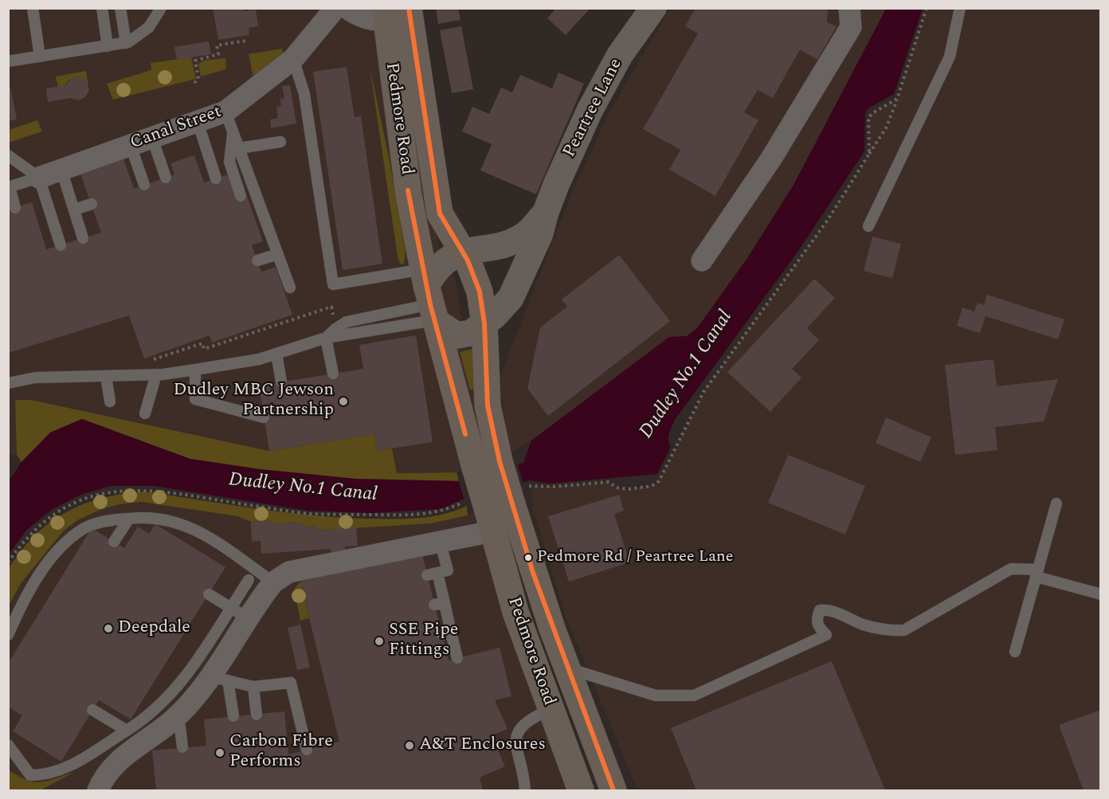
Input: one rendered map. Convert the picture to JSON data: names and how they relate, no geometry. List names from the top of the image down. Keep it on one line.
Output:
{"streets":{"highway":["Pedmore Road"],"street":["Peartree Lane","Canal Street"]},"crossings":[["Peartree Lane","Pedmore Road"]],"water":["Dudley No.1 Canal"],"places":["Dudley MBC Jewson Partnership","Pedmore Rd / Peartree Lane","Deepdale","SSE Pipe Fittings","A&T Enclosures","Carbon Fibre Performs"]}
